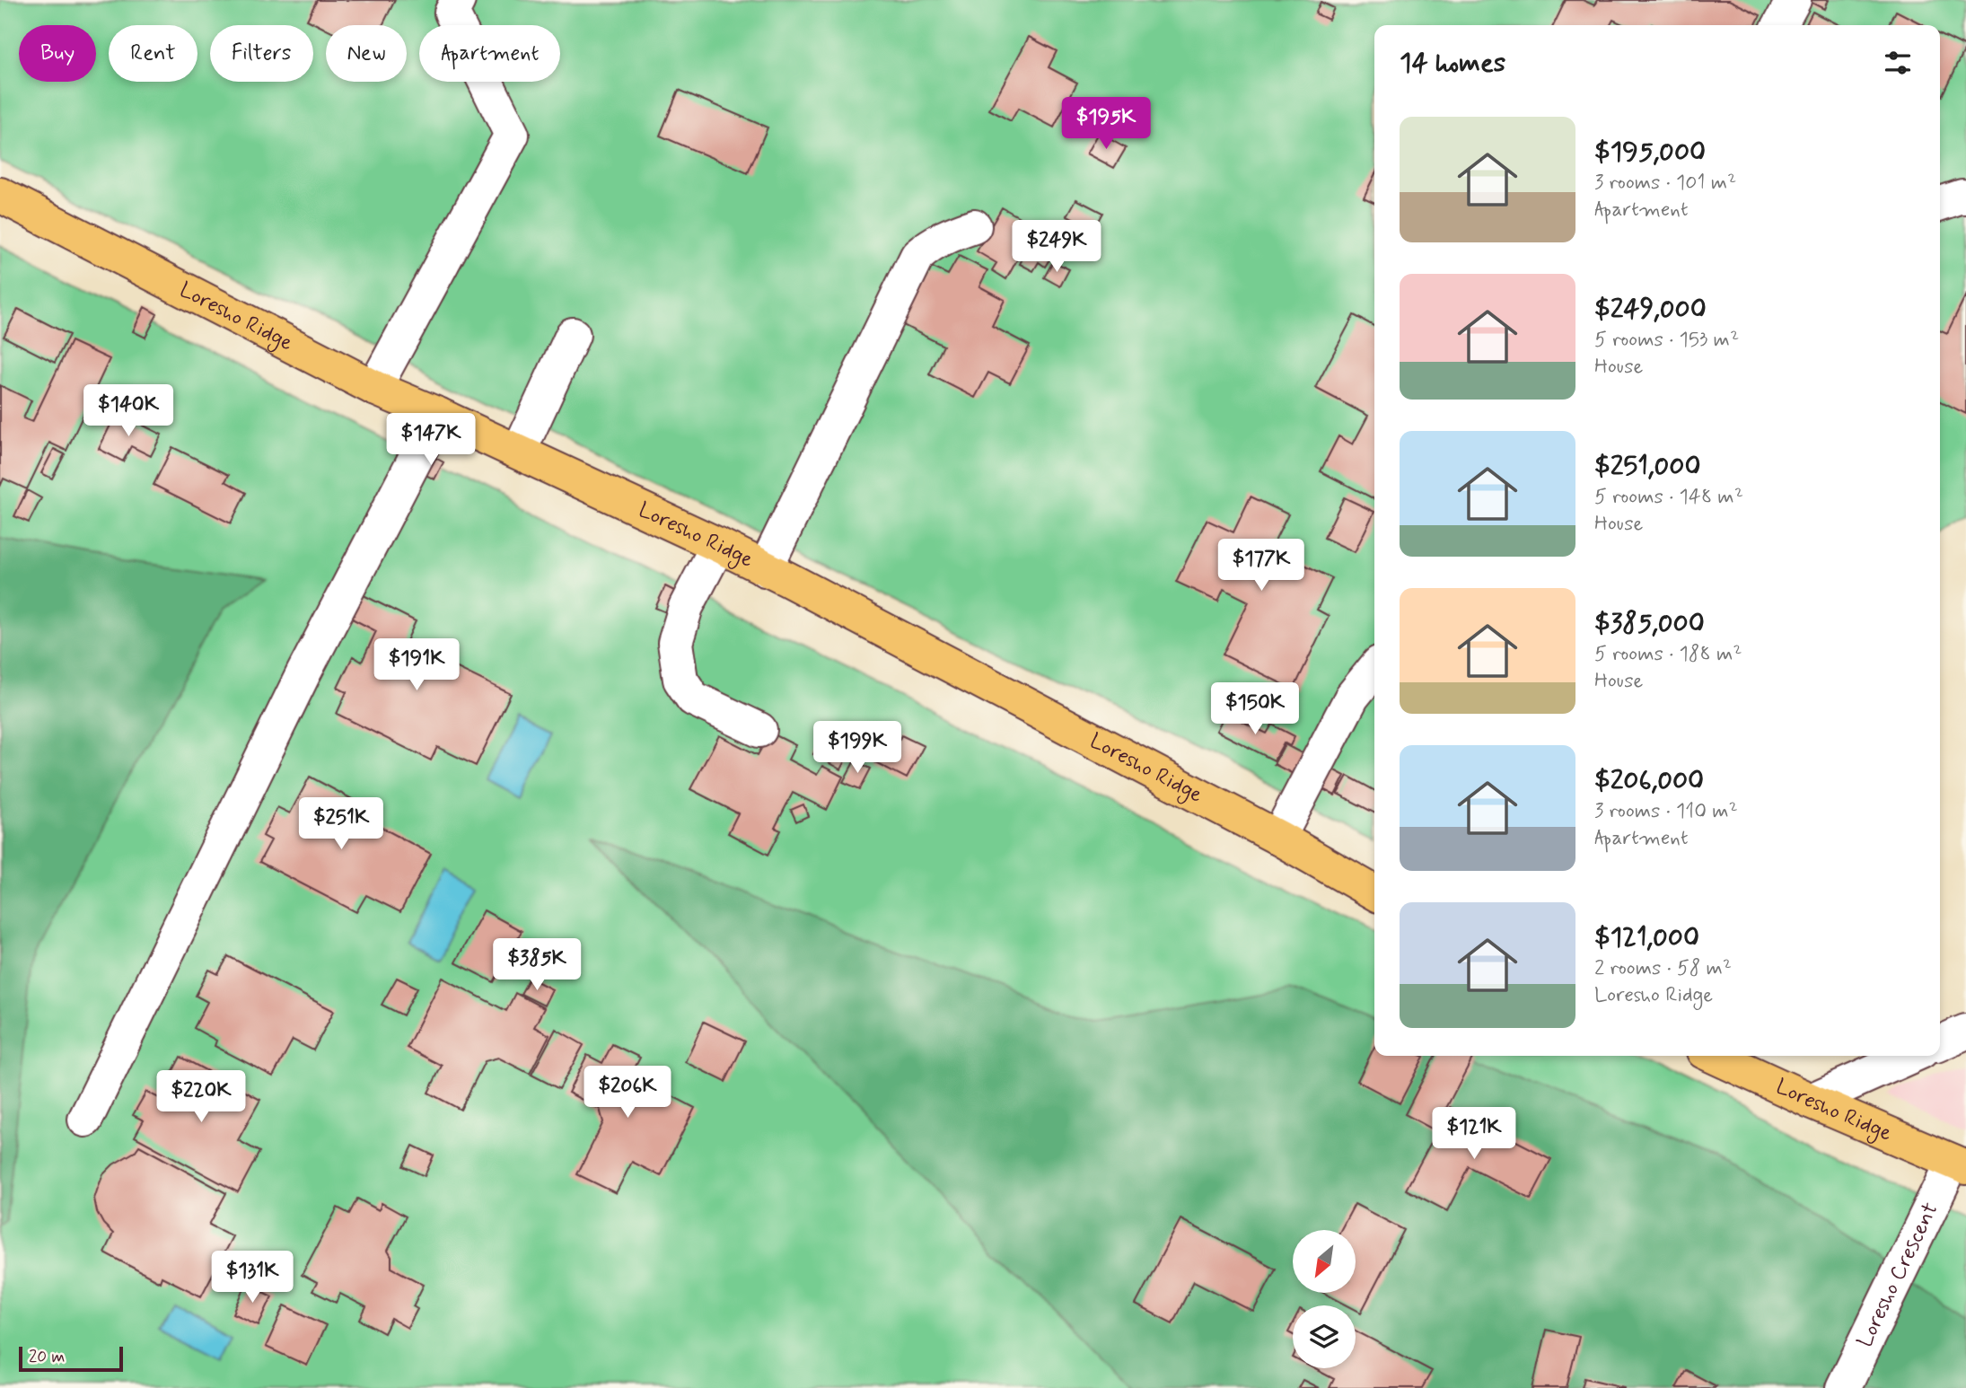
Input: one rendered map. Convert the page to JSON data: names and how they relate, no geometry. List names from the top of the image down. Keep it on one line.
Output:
{"streets":{"main road":["Loresho Ridge"],"street":["Loresho Crescent"]},"crossings":[["Loresho Ridge","Loresho Crescent"]],"scale_bar":"20 m","north":"bottom left","page":{"chip":["Buy","Rent","Filters","New","Apartment"],"heading":"14 homes","price":["$195K","$249K","$140K","$147K","$177K","$191K","$150K","$199K","$251K","$385K","$206K","$220K","$121K","$131K"],"list":[{"name":"$195,000","note":"3 rooms · 101 m² · Apartment"},{"name":"$249,000","note":"5 rooms · 153 m² · House"},{"name":"$251,000","note":"5 rooms · 148 m² · House"},{"name":"$385,000","note":"5 rooms · 188 m² · House"},{"name":"$206,000","note":"3 rooms · 110 m² · Apartment"},{"name":"$121,000","note":"2 rooms · 58 m² · Loresho Ridge"}],"scale":"20 m"}}
